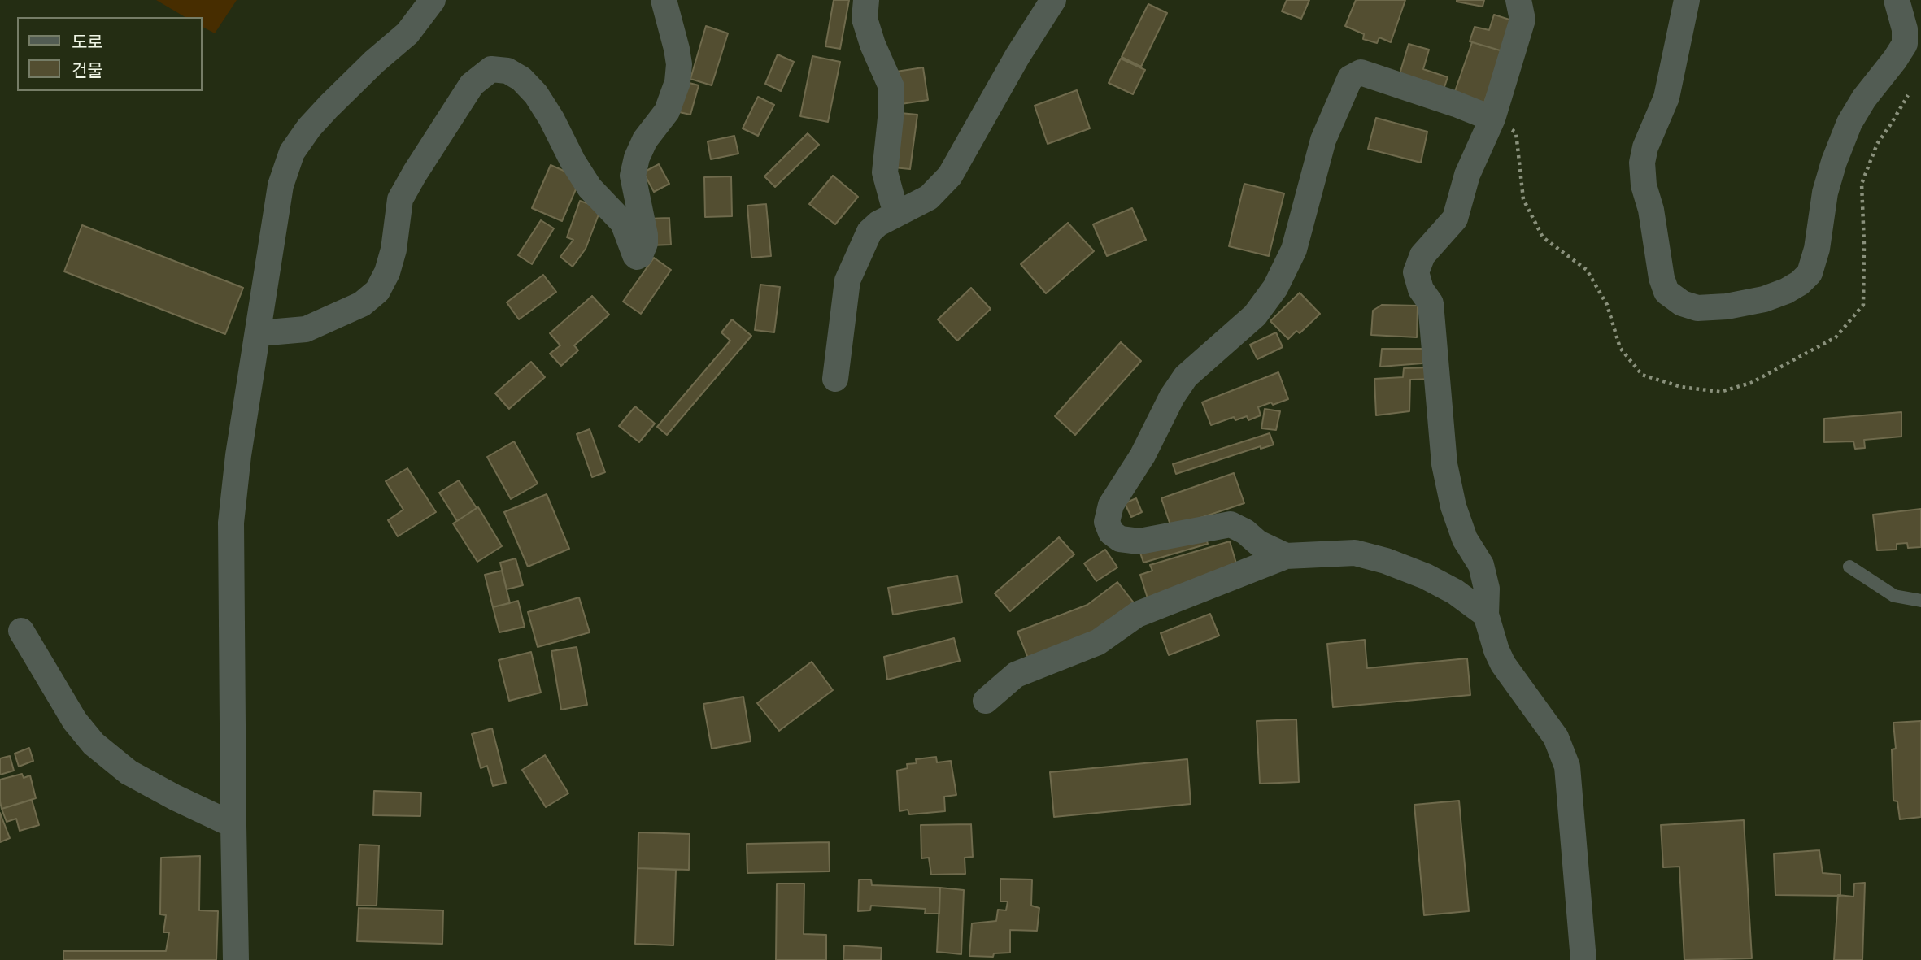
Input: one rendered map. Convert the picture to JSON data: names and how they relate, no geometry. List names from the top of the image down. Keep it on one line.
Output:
{"legend":["도로","건물"]}
